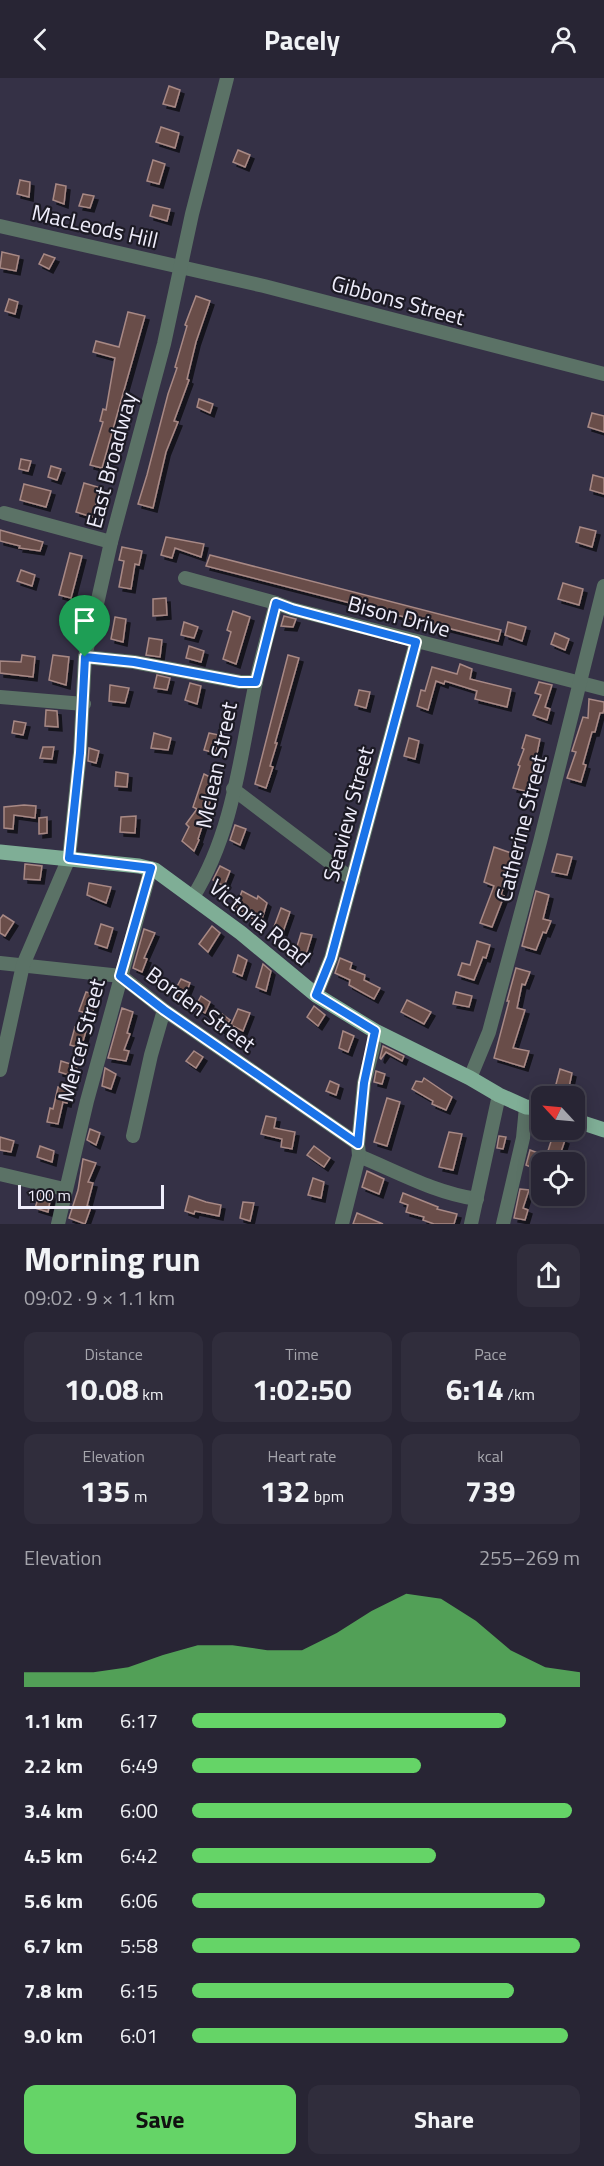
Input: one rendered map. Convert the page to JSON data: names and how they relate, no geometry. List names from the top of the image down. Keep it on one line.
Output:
{"streets":{"main road":["Victoria Road"],"street":["MacLeods Hill","Gibbons Street","East Broadway","Bison Drive","Mclean Street","Seaview Street","Catherine Street","Borden Street","Mercer Street"]},"crossings":[["MacLeods Hill","Gibbons Street"],["MacLeods Hill","East Broadway"],["Gibbons Street","East Broadway"],["East Broadway","Victoria Road"],["East Broadway","Borden Street"],["Bison Drive","Mclean Street"],["Bison Drive","Seaview Street"],["Bison Drive","Catherine Street"],["Mclean Street","Victoria Road"],["Seaview Street","Victoria Road"],["Catherine Street","Victoria Road"],["Victoria Road","Mercer Street"],["Borden Street","Mercer Street"]],"scale_bar":"100 m","north":"top left","page":{"header":"Pacely","scale":"100 m","heading":["Morning run","09:02 · 9 × 1.1 km"],"stats":[["Distance","10.08 km"],["Time","1:02:50"],["Pace","6:14 /km"],["Elevation","135 m"],["Heart rate","132 bpm"],["kcal","739"]],"chart":["Elevation","255–269 m"],"list":[{"name":"1.1 km","note":"6:17"},{"name":"2.2 km","note":"6:49"},{"name":"3.4 km","note":"6:00"},{"name":"4.5 km","note":"6:42"},{"name":"5.6 km","note":"6:06"},{"name":"6.7 km","note":"5:58"},{"name":"7.8 km","note":"6:15"},{"name":"9.0 km","note":"6:01"}],"buttons":["Save","Share"]}}
